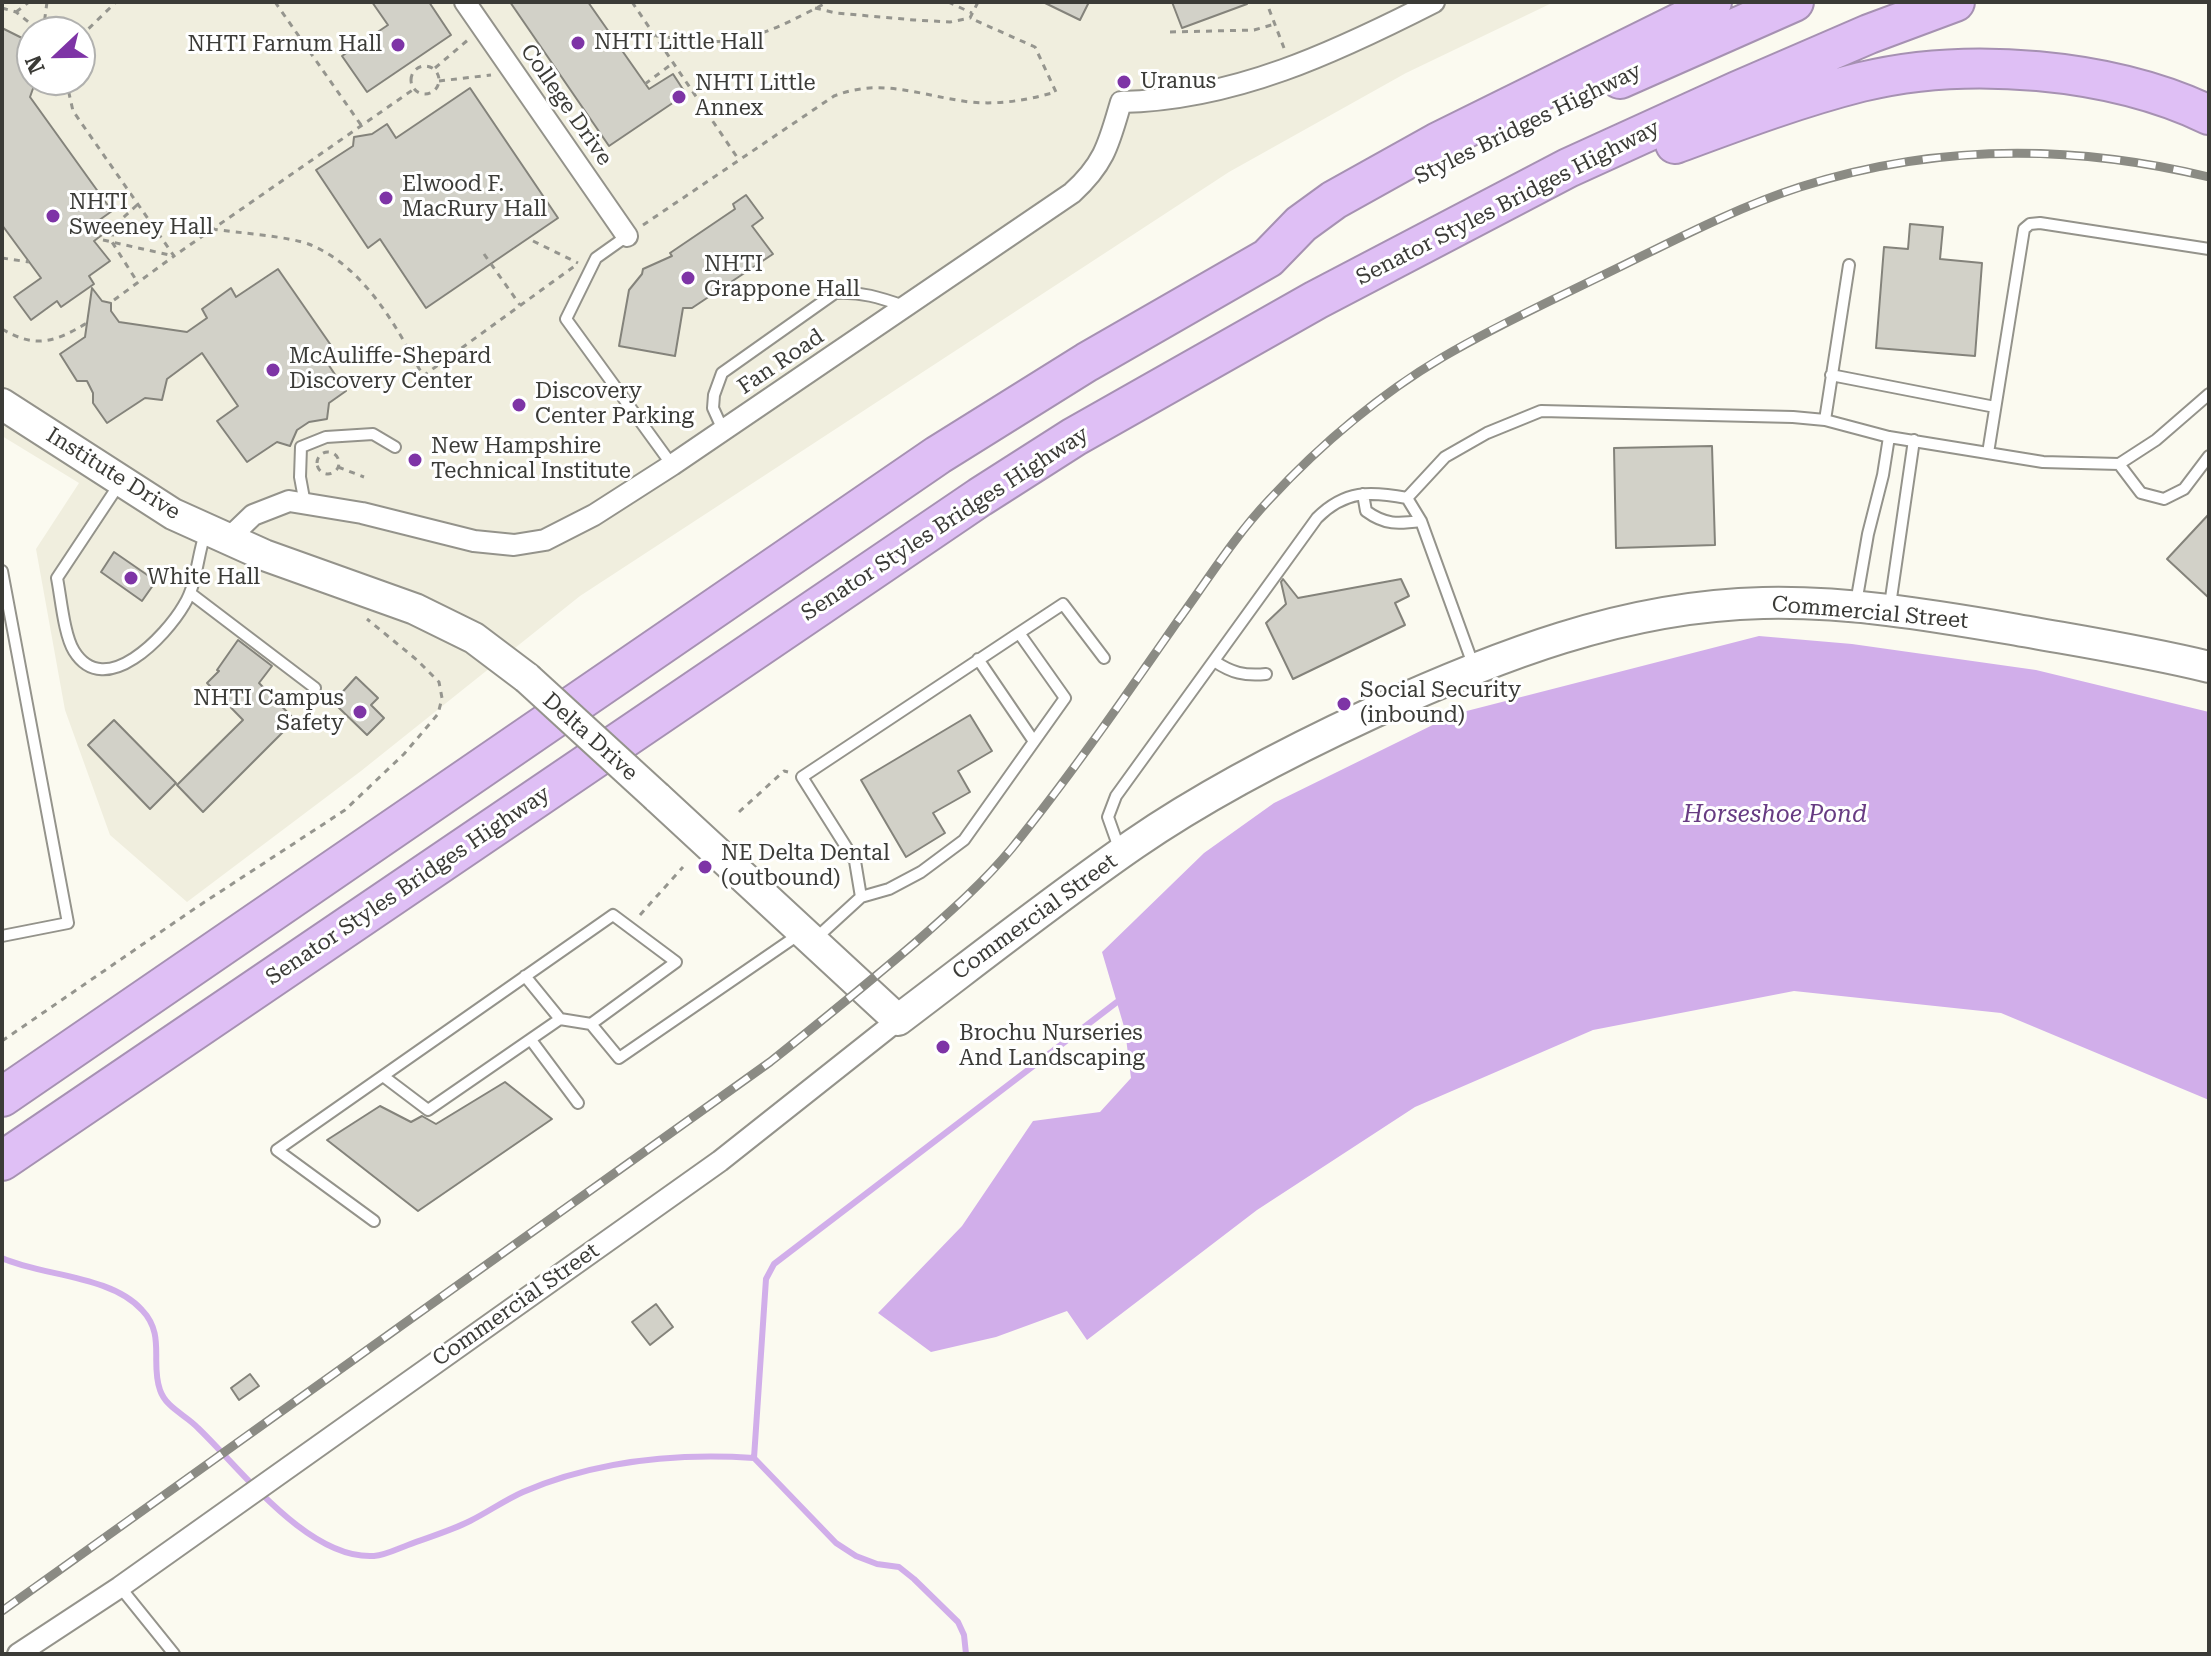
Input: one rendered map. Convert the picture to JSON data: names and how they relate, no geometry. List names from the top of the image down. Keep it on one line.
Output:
{"streets":{"highway":["Styles Bridges Highway","Senator Styles Bridges Highway"],"street":["College Drive","Fan Road","Institute Drive","Commercial Street","Delta Drive"]},"crossings":[["Fan Road","Institute Drive"],["Fan Road","Delta Drive"],["Institute Drive","Delta Drive"],["Commercial Street","Delta Drive"]],"water":["Horseshoe Pond"],"places":["NHTI Little Hall","NHTI Farnum Hall","Uranus","NHTI Little Annex","Elwood F. MacRury Hall","NHTI Sweeney Hall","NHTI Grappone Hall","McAuliffe-Shepard Discovery Center","Discovery Center Parking","New Hampshire Technical Institute","White Hall","Social Security (inbound)","NHTI Campus Safety","NE Delta Dental (outbound)","Brochu Nurseries And Landscaping"],"north":"left"}
